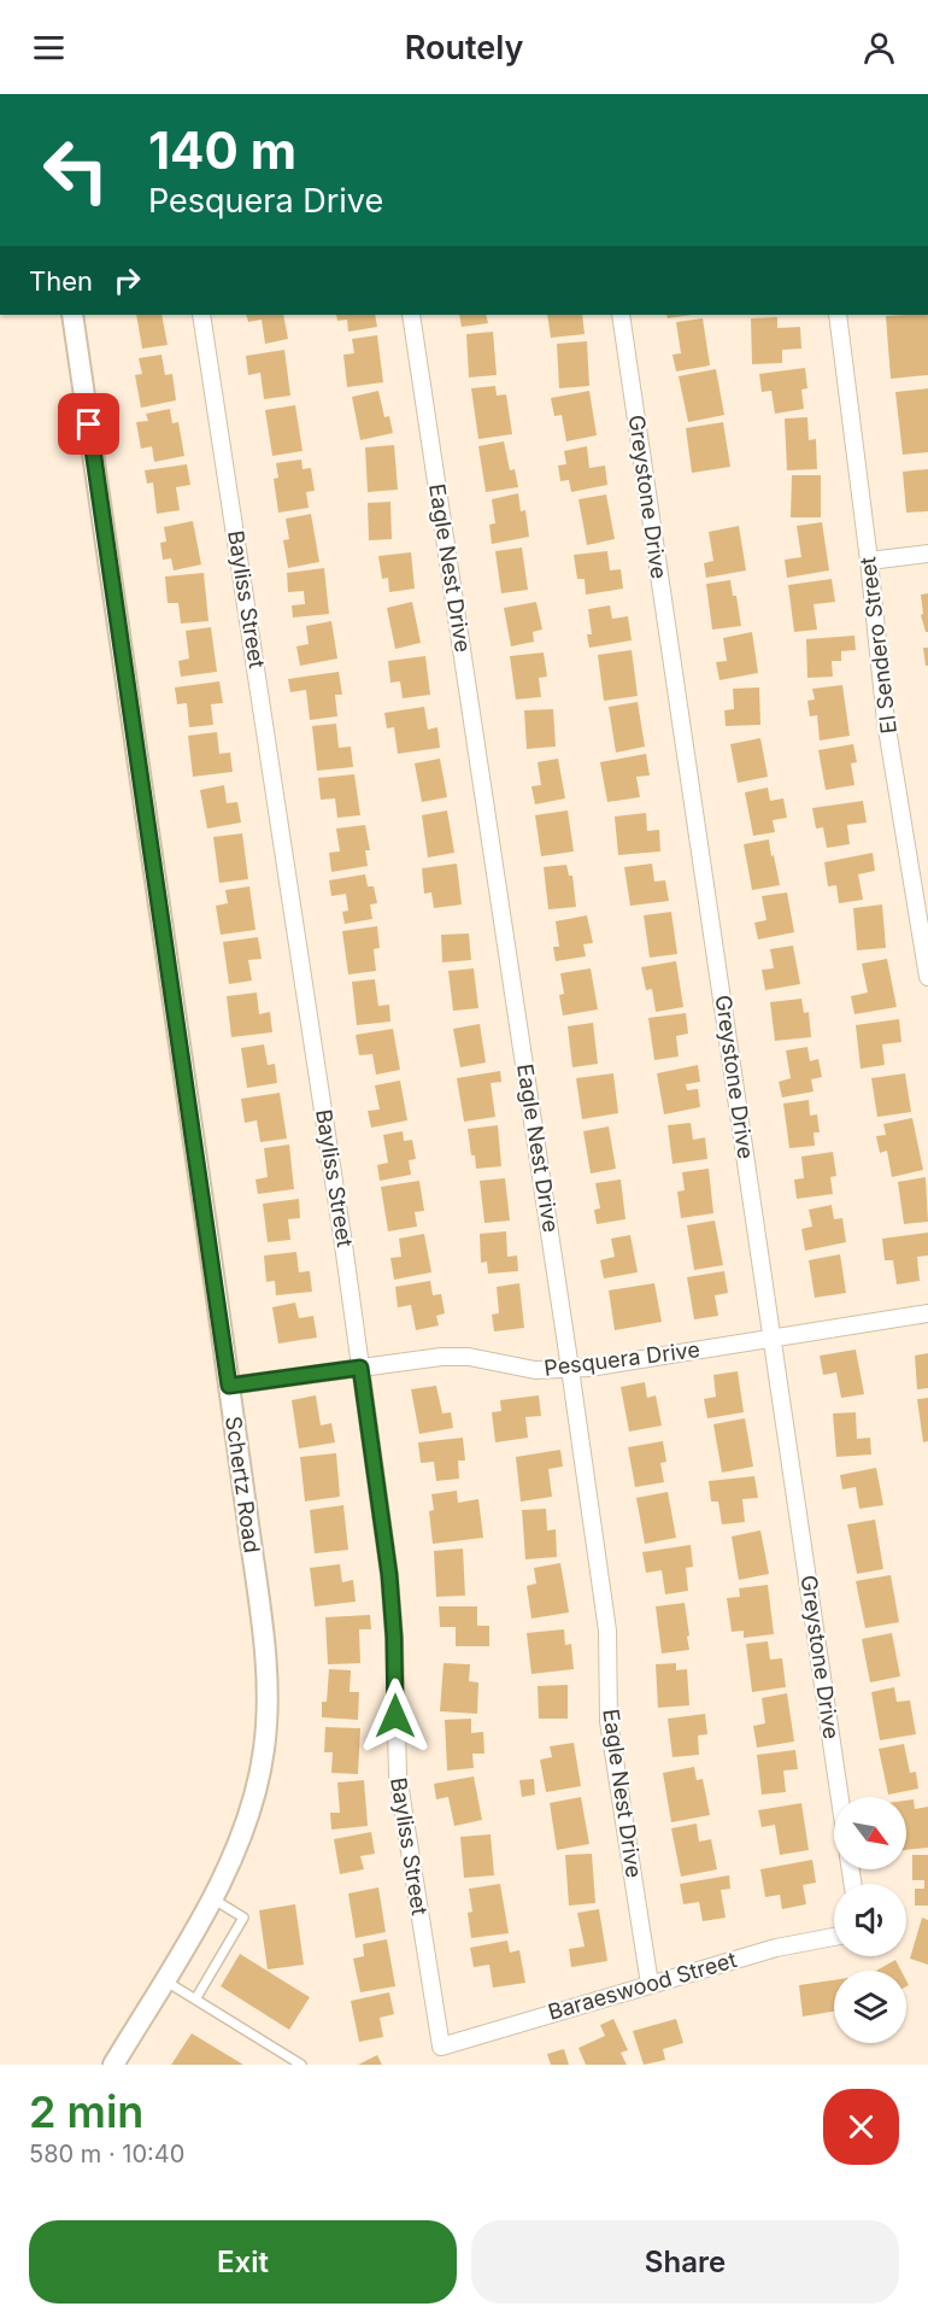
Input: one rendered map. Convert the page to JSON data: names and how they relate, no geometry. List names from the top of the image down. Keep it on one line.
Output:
{"streets":{"street":["Greystone Drive","Eagle Nest Drive","Bayliss Street","El Sendero Street","Pesquera Drive","Schertz Road","Baraeswood Street"]},"crossings":[["Greystone Drive","Pesquera Drive"],["Eagle Nest Drive","Pesquera Drive"],["Eagle Nest Drive","Baraeswood Street"],["Bayliss Street","Pesquera Drive"],["Bayliss Street","Baraeswood Street"],["Pesquera Drive","Schertz Road"]],"north":"bottom right","page":{"header":"Routely","turn":["140 m","Pesquera Drive"],"then":"Then","heading":["2 min","580 m · 10:40"],"buttons":["Exit","Share"]}}
